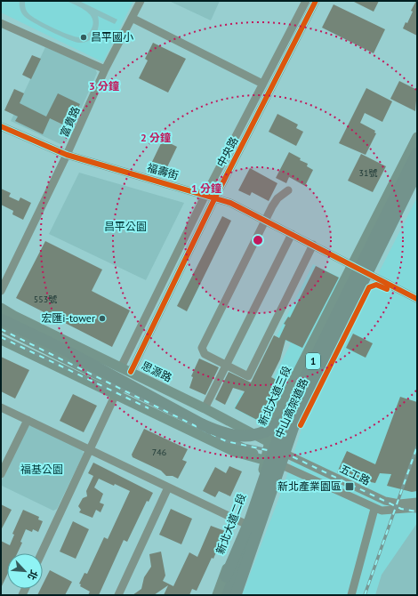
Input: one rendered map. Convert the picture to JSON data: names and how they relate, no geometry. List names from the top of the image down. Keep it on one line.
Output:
{"streets":{"highway":["1","中山高架道路"],"main road":["思源路","新北大道三段","新北大道二段"],"street":["富貴路","中央路","福壽街","五工路"]},"crossings":[["富貴路","福壽街"],["中央路","福壽街"],["中央路","思源路"],["福壽街","1"],["福壽街","新北大道三段"],["1","思源路"],["1","五工路"],["思源路","新北大道三段"],["思源路","五工路"],["新北大道三段","新北大道二段"]],"parks":["昌平公園","福基公園"],"places":{"other":["昌平國小","宏匯i-tower"],"transit":["新北產業園區"]},"house_numbers":["31號","553號","746"],"north":"bottom right","rings":["3 分鐘","2 分鐘","1 分鐘"]}
